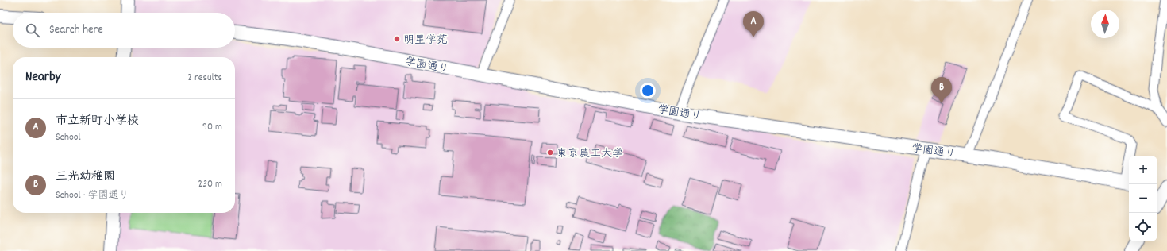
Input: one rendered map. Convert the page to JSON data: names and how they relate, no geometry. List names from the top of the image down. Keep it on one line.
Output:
{"streets":{"street":["学園通り"]},"places":["明星学苑","東京農工大学"],"north":"top","page":{"pins":["A","B"],"search":"Search here","heading":["Nearby","2 results"],"list":[{"mark":"A","name":"市立新町小学校","note":"School","value":"90 m"},{"mark":"B","name":"三光幼稚園","note":"School · 学園通り","value":"230 m"}],"map_buttons":["+","−"]}}
